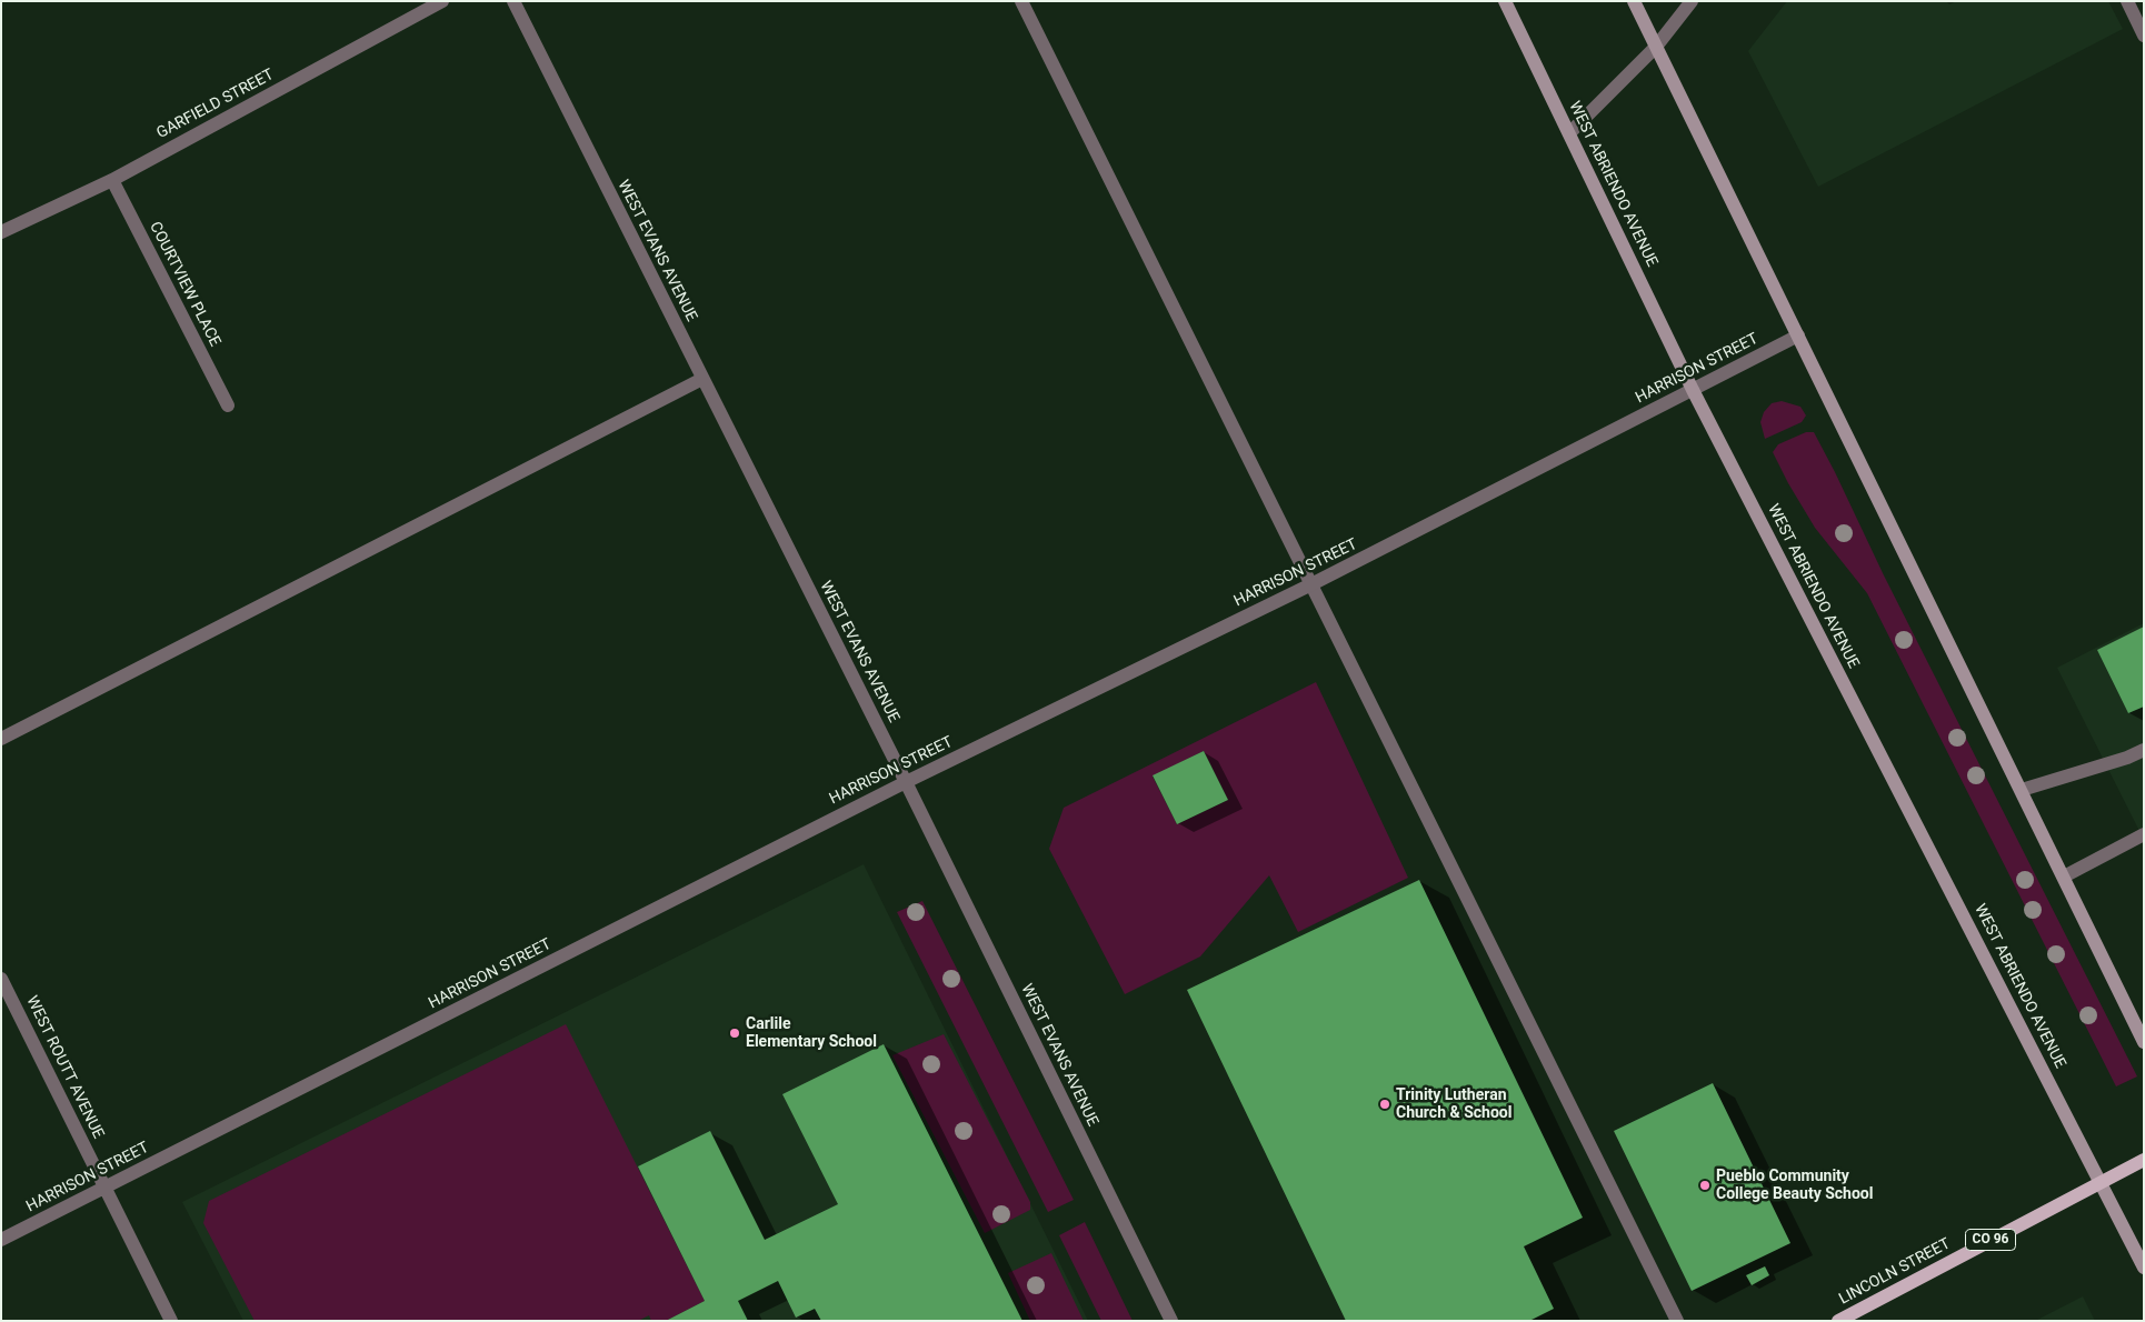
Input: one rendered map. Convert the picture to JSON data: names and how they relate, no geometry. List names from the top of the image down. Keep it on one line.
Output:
{"streets":{"main road":["CO 96","LINCOLN STREET"],"street":["GARFIELD STREET","WEST ABRIENDO AVENUE","WEST EVANS AVENUE","COURTVIEW PLACE","HARRISON STREET","WEST ROUTT AVENUE"]},"crossings":[["GARFIELD STREET","COURTVIEW PLACE"],["WEST ABRIENDO AVENUE","HARRISON STREET"],["WEST ABRIENDO AVENUE","LINCOLN STREET"],["WEST EVANS AVENUE","HARRISON STREET"],["HARRISON STREET","WEST ROUTT AVENUE"]],"places":["Carlile Elementary School","Trinity Lutheran Church & School","Pueblo Community College Beauty School"]}
